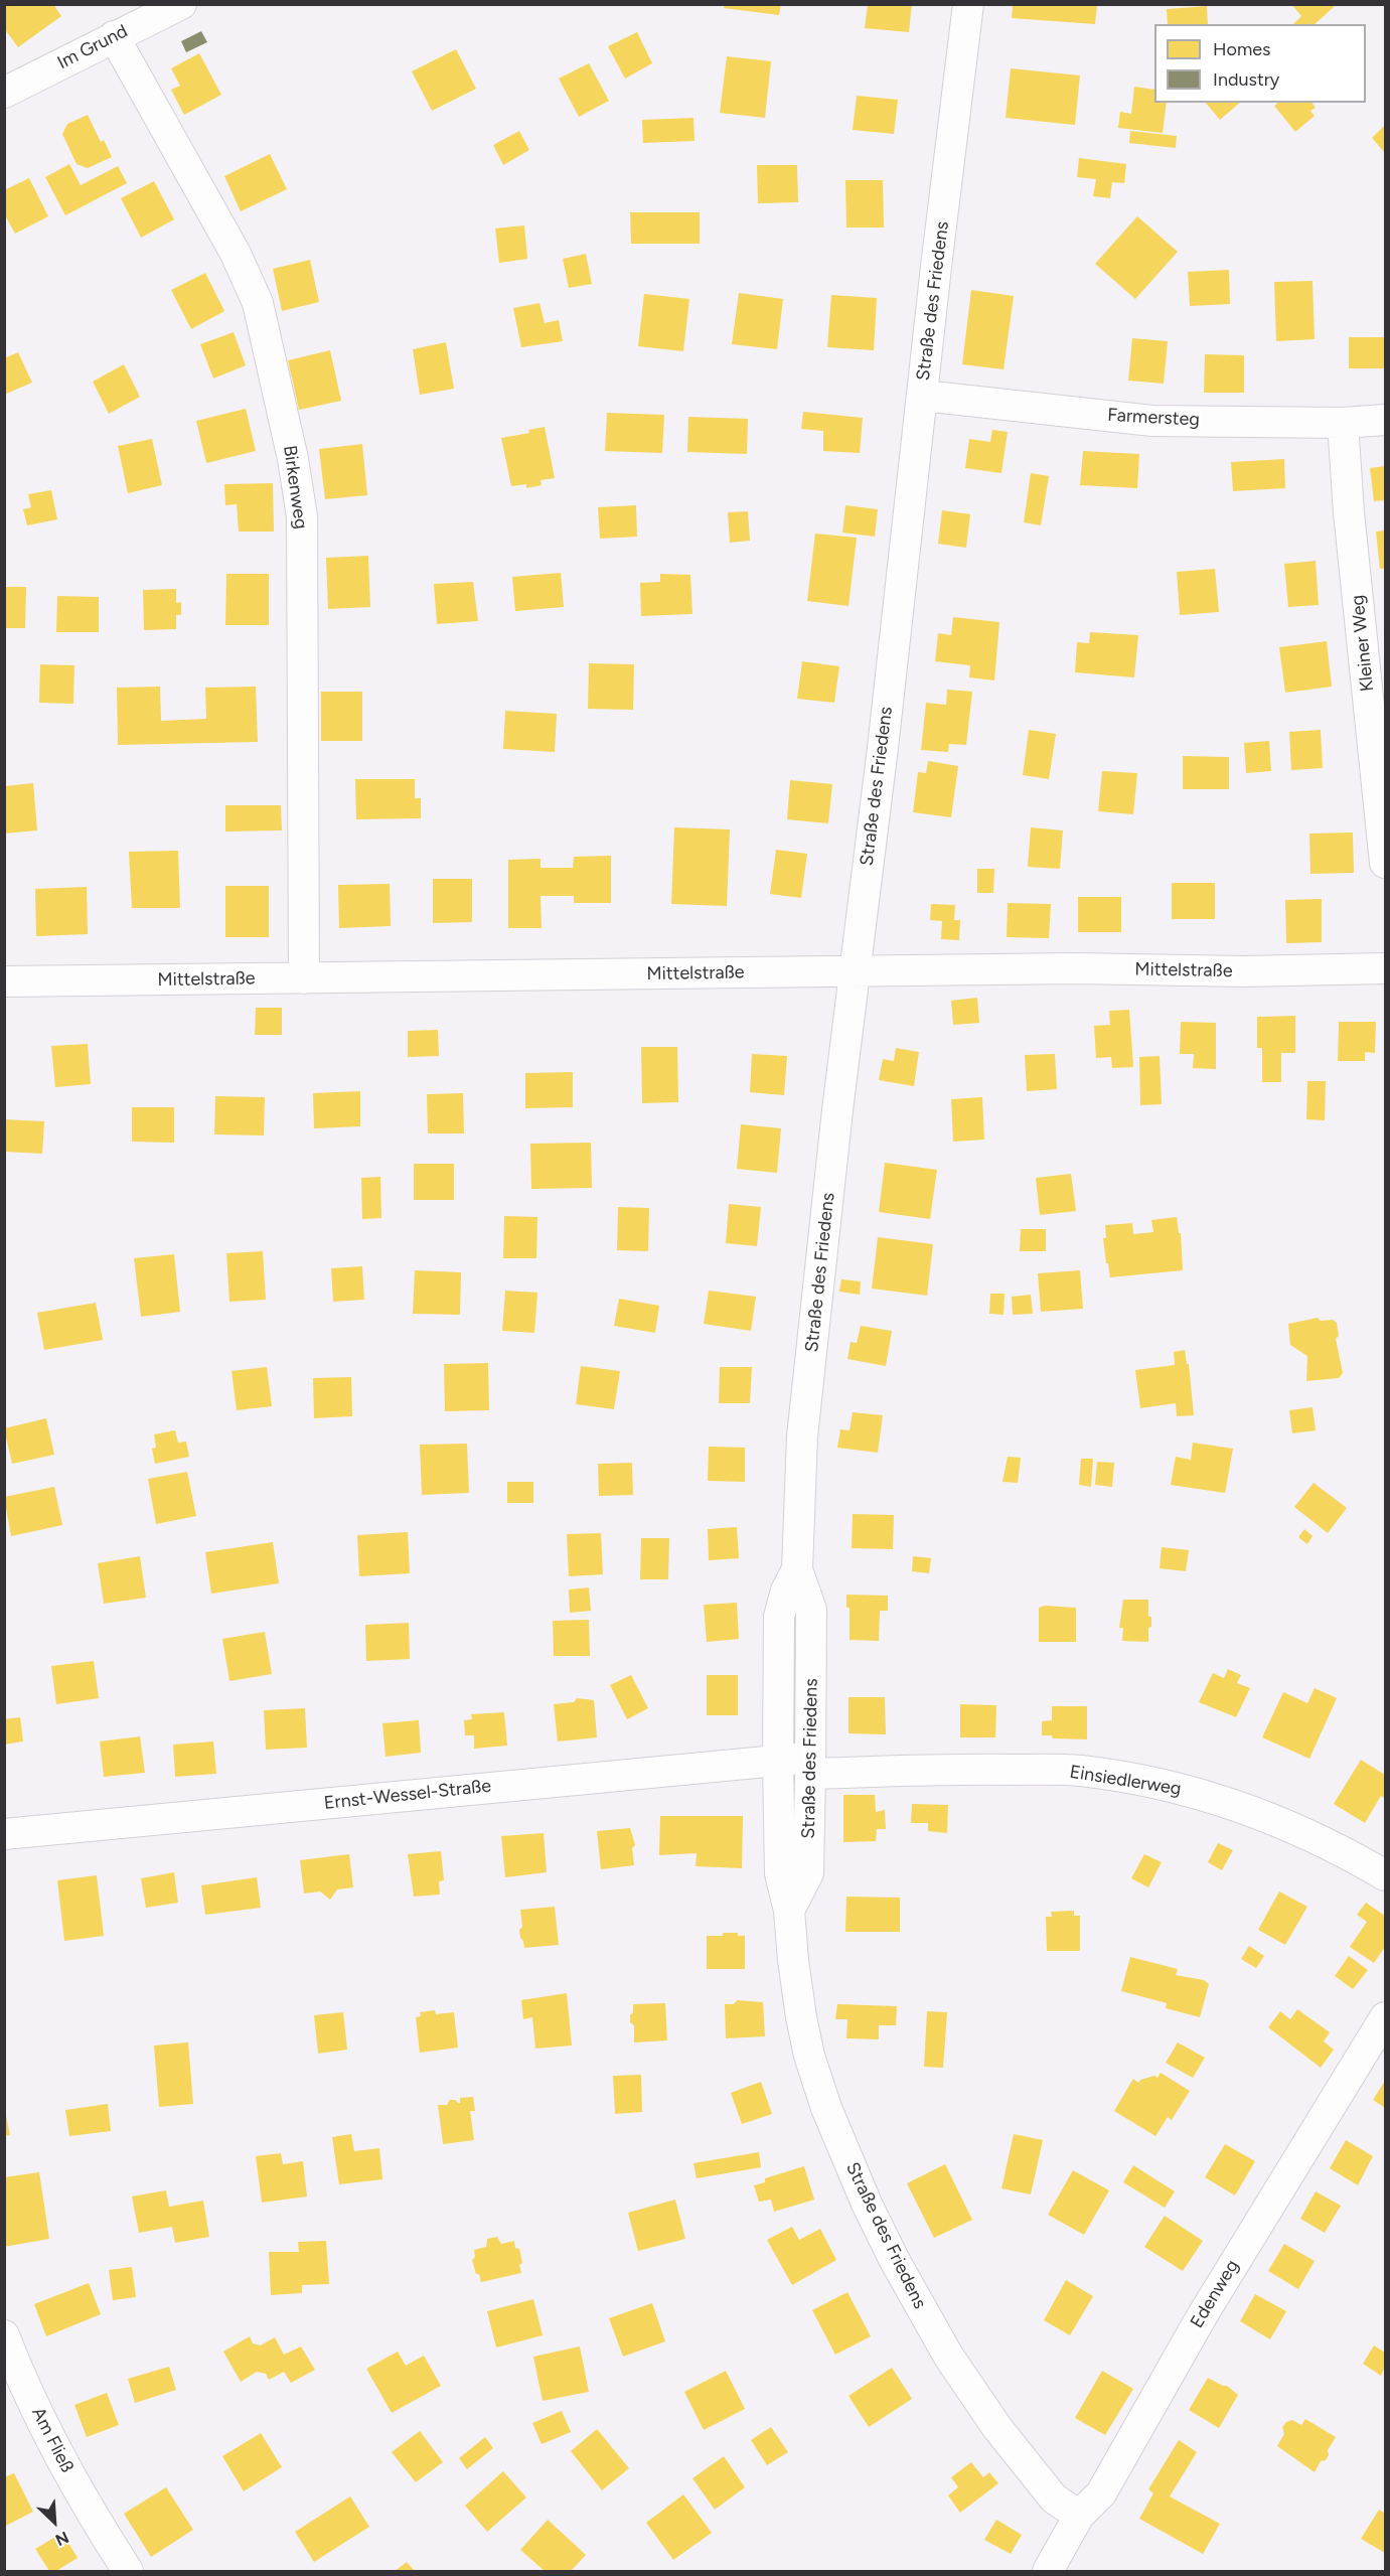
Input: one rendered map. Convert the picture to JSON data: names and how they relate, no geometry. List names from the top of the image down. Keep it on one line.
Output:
{"streets":{"street":["Im Grund","Straße des Friedens","Farmersteg","Birkenweg","Kleiner Weg","Mittelstraße","Einsiedlerweg","Ernst-Wessel-Straße","Edenweg","Am Fließ"]},"crossings":[["Im Grund","Birkenweg"],["Straße des Friedens","Farmersteg"],["Straße des Friedens","Mittelstraße"],["Straße des Friedens","Einsiedlerweg"],["Straße des Friedens","Ernst-Wessel-Straße"],["Straße des Friedens","Edenweg"],["Farmersteg","Kleiner Weg"],["Birkenweg","Mittelstraße"],["Einsiedlerweg","Ernst-Wessel-Straße"]],"legend":["Homes","Industry"],"north":"bottom right"}
